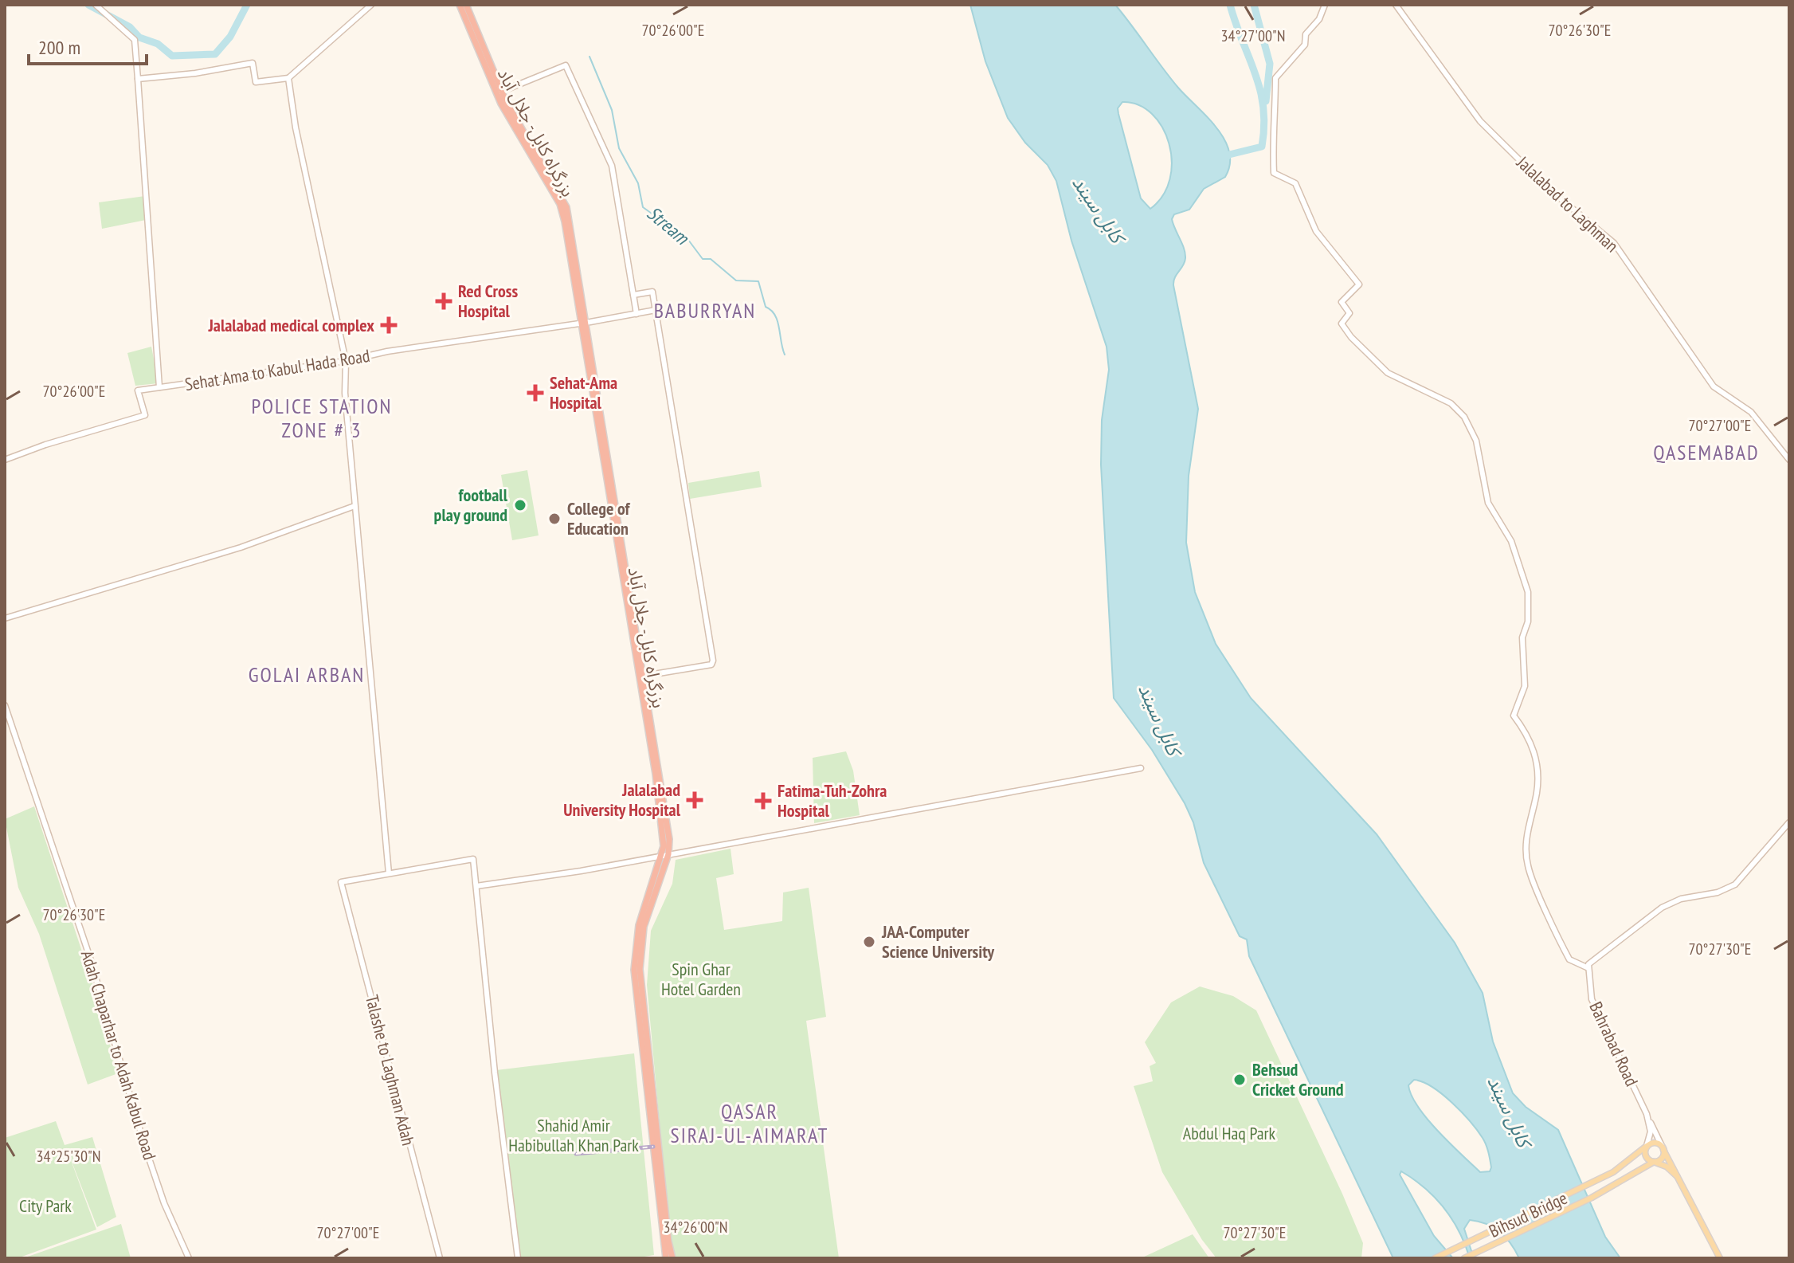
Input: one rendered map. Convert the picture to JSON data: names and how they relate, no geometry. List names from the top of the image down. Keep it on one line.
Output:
{"streets":{"highway":["بزرگراه کابل- جلال آباد"],"main road":["Bihsud Bridge"],"street":["Jalalabad to Laghman","Sehat Ama to Kabul Hada Road","Bahrabad Road","Adah Chaparhar to Adah Kabul Road","Talashe to Laghman Adah"]},"crossings":[["بزرگراه کابل- جلال آباد","Sehat Ama to Kabul Hada Road"],["Bahrabad Road","Bihsud Bridge"]],"districts":["BABURRYAN","POLICE STATION ZONE # 3","QASEMABAD","GOLAI ARBAN","QASAR SIRAJ-UL-AIMARAT"],"water":["کابل سيند","Stream"],"parks":["Spin Ghar Hotel Garden","Shahid Amir Habibullah Khan Park","Abdul Haq Park","City Park"],"places":{"health":["Red Cross Hospital","Jalalabad medical complex","Sehat-Ama Hospital","Jalalabad University Hospital","Fatima-Tuh-Zohra Hospital"],"other":["football play ground","College of Education","JAA-Computer Science University","Behsud Cricket Ground"]},"scale_bar":"200 m","coordinates":["70°26'00\"E","70°26'30\"E","34°27'00\"N","70°27'00\"E","70°27'30\"E","34°25'30\"N","34°26'00\"N"]}
